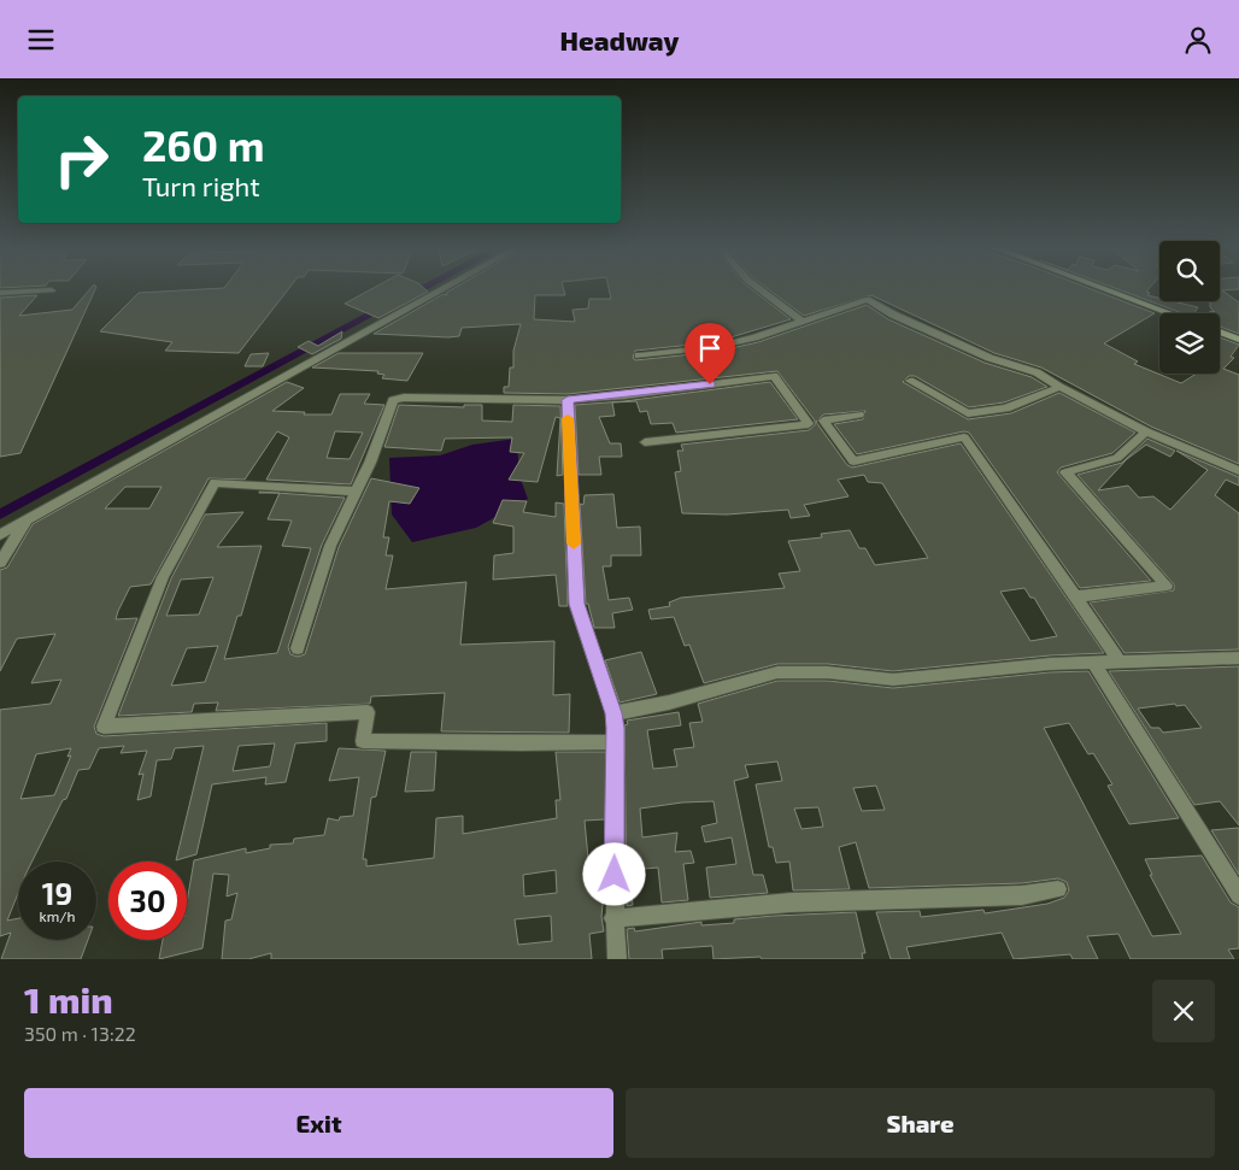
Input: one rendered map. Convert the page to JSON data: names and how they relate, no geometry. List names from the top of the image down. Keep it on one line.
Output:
{"page":{"header":"Headway","turn":["260 m","Turn right"],"speed":"19 km/h","limit":"30","heading":["1 min","350 m · 13:22"],"buttons":["Exit","Share"]}}
